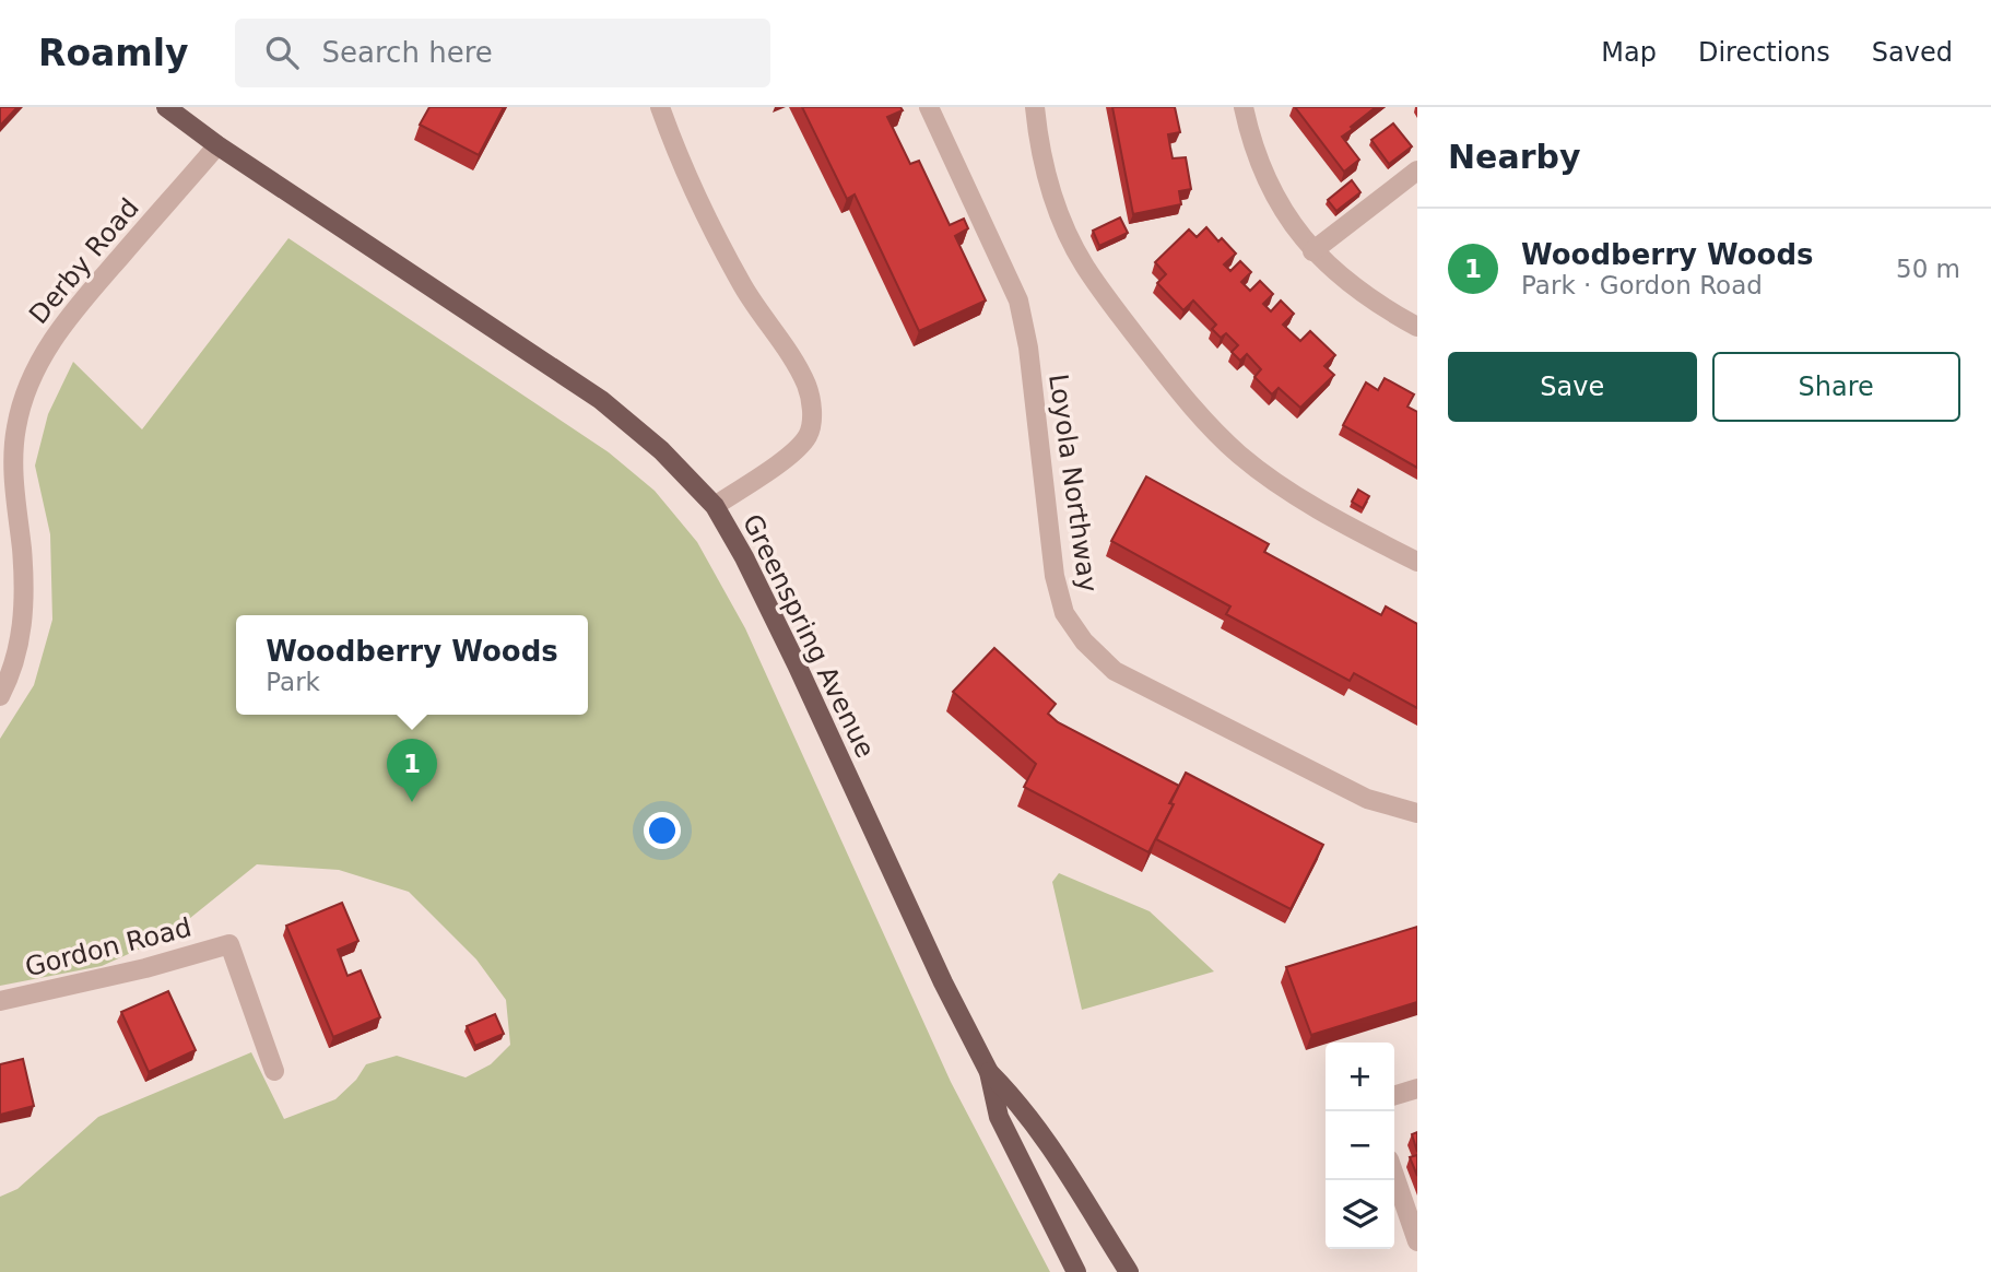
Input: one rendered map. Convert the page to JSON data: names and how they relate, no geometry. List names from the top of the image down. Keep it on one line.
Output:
{"streets":{"main road":["Greenspring Avenue"],"street":["Derby Road","Loyola Northway","Gordon Road"]},"crossings":[["Derby Road","Greenspring Avenue"]],"page":{"header":"Roamly","search":"Search here","nav":["Map","Directions","Saved"],"heading":"Nearby","list":[{"mark":"1","name":"Woodberry Woods","note":"Park · Gordon Road","value":"50 m"}],"buttons":["Save","Share"],"popup":["Woodberry Woods","Park"],"pins":"1","map_buttons":["+","−"]}}
